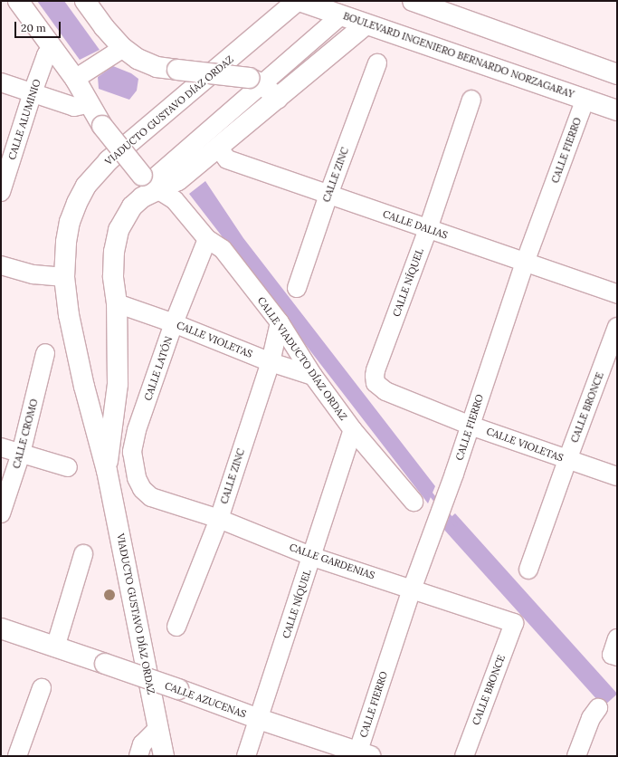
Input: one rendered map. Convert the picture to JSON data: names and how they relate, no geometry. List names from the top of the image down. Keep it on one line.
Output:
{"streets":{"main road":["BOULEVARD INGENIERO BERNARDO NORZAGARAY","VIADUCTO GUSTAVO DÍAZ ORDAZ","CALLE AZUCENAS"],"street":["CALLE ALUMINIO","CALLE FIERRO","CALLE ZINC","CALLE DALIAS","CALLE NÍQUEL","CALLE VIOLETAS","CALLE VIADUCTO DÍAZ ORDAZ","CALLE LATÓN","CALLE BRONCE","CALLE CROMO","CALLE GARDENIAS"]},"crossings":[["BOULEVARD INGENIERO BERNARDO NORZAGARAY","VIADUCTO GUSTAVO DÍAZ ORDAZ"],["BOULEVARD INGENIERO BERNARDO NORZAGARAY","CALLE FIERRO"],["VIADUCTO GUSTAVO DÍAZ ORDAZ","CALLE DALIAS"],["VIADUCTO GUSTAVO DÍAZ ORDAZ","CALLE VIOLETAS"],["VIADUCTO GUSTAVO DÍAZ ORDAZ","CALLE VIADUCTO DÍAZ ORDAZ"],["CALLE FIERRO","CALLE DALIAS"],["CALLE FIERRO","CALLE VIOLETAS"],["CALLE FIERRO","CALLE GARDENIAS"],["CALLE FIERRO","CALLE AZUCENAS"],["CALLE ZINC","CALLE DALIAS"],["CALLE ZINC","CALLE VIOLETAS"],["CALLE ZINC","CALLE VIADUCTO DÍAZ ORDAZ"],["CALLE ZINC","CALLE GARDENIAS"],["CALLE DALIAS","CALLE NÍQUEL"],["CALLE NÍQUEL","CALLE VIOLETAS"],["CALLE NÍQUEL","CALLE VIADUCTO DÍAZ ORDAZ"],["CALLE NÍQUEL","CALLE GARDENIAS"],["CALLE NÍQUEL","CALLE AZUCENAS"],["CALLE VIOLETAS","CALLE VIADUCTO DÍAZ ORDAZ"],["CALLE VIOLETAS","CALLE LATÓN"],["CALLE VIOLETAS","CALLE BRONCE"],["CALLE VIADUCTO DÍAZ ORDAZ","CALLE LATÓN"],["CALLE LATÓN","CALLE GARDENIAS"],["CALLE BRONCE","CALLE GARDENIAS"]],"scale_bar":"20 m"}
